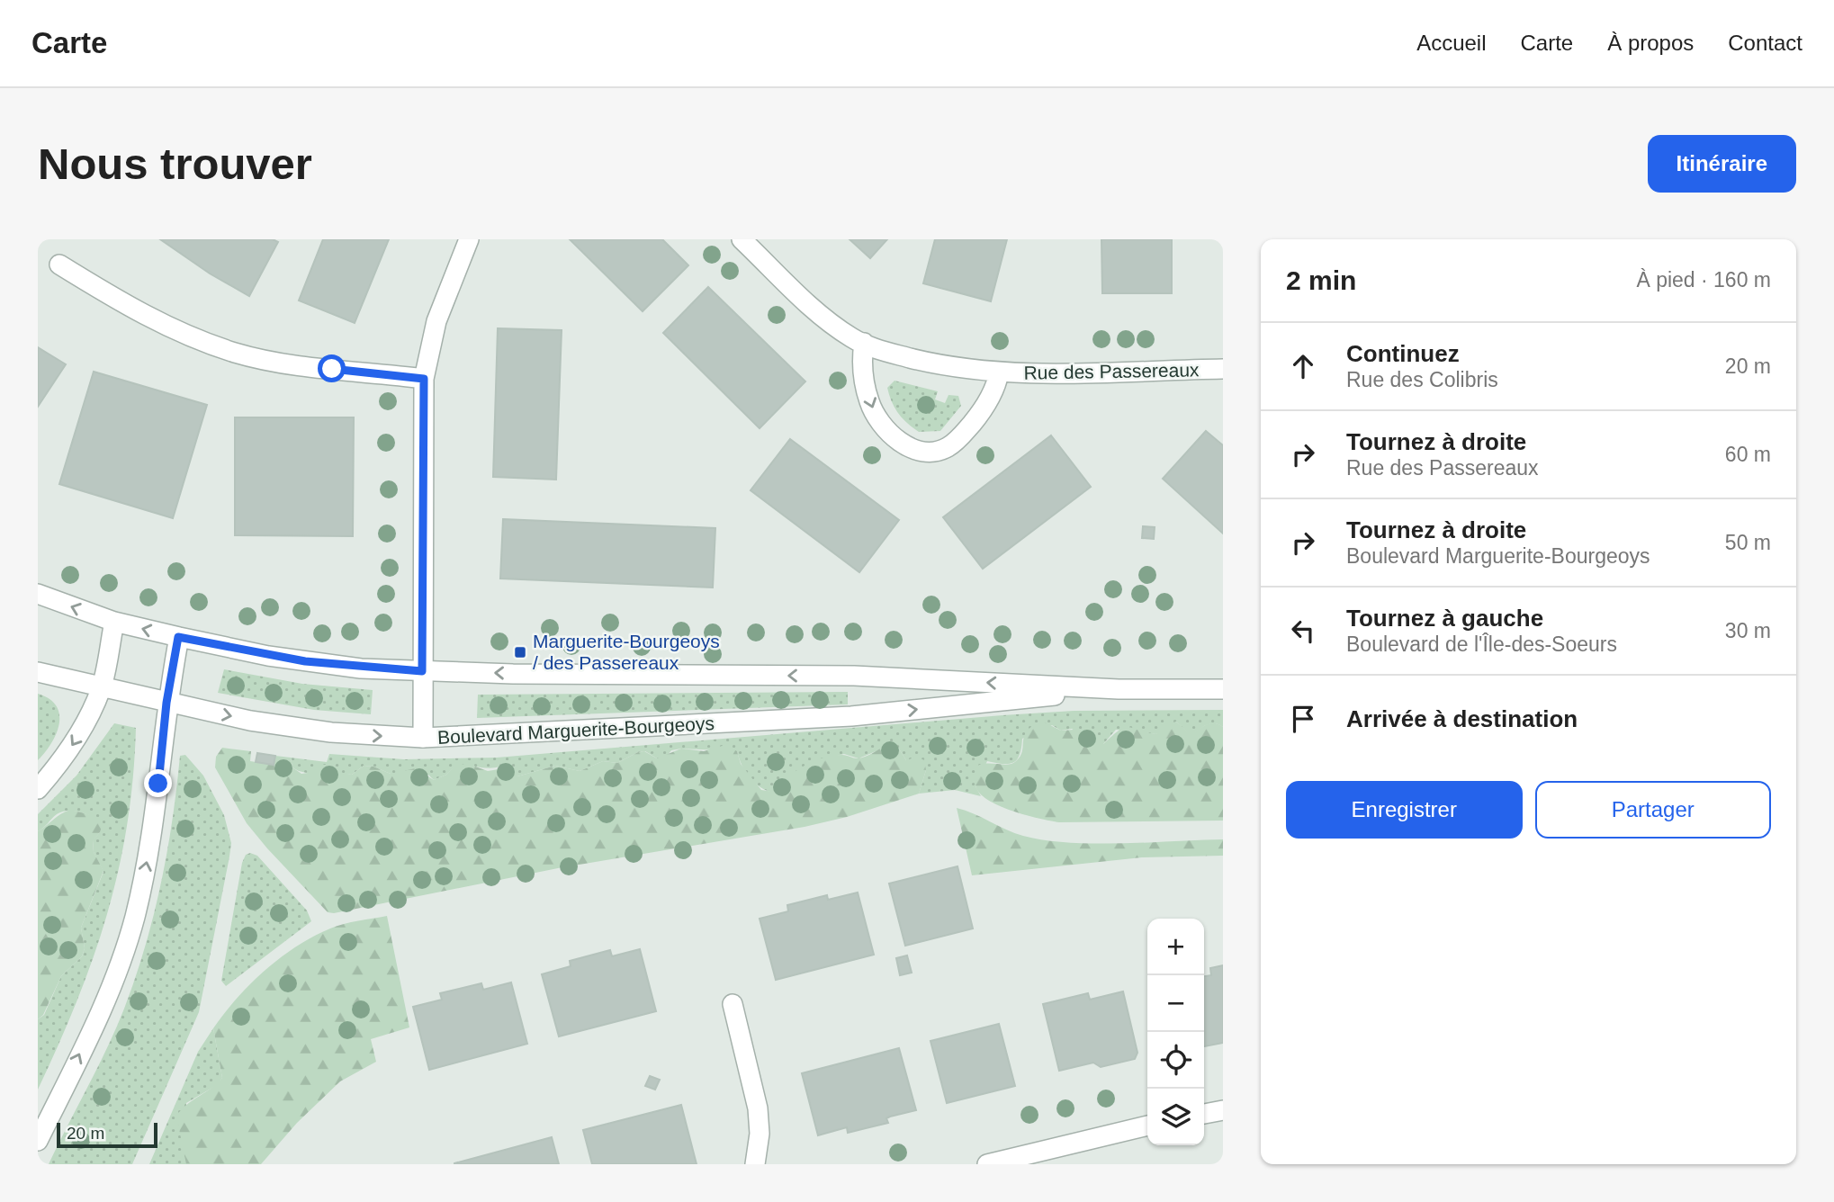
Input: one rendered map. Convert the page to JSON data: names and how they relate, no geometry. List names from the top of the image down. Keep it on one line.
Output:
{"streets":{"street":["Rue des Passereaux","Boulevard Marguerite-Bourgeoys"]},"places":{"transit":["Marguerite-Bourgeoys / des Passereaux"]},"scale_bar":"20 m","page":{"header":"Carte","nav":["Accueil","Carte","À propos","Contact"],"buttons":["Itinéraire",["Enregistrer","Partager"]],"title":"Nous trouver","heading":["2 min","À pied · 160 m"],"list":[["Continuez","Rue des Colibris","20 m"],["Tournez à droite","Rue des Passereaux","60 m"],["Tournez à droite","Boulevard Marguerite-Bourgeoys","50 m"],["Tournez à gauche","Boulevard de l'Île-des-Soeurs","30 m"],"Arrivée à destination"],"map_buttons":["+","−"],"scale":"20 m"}}
